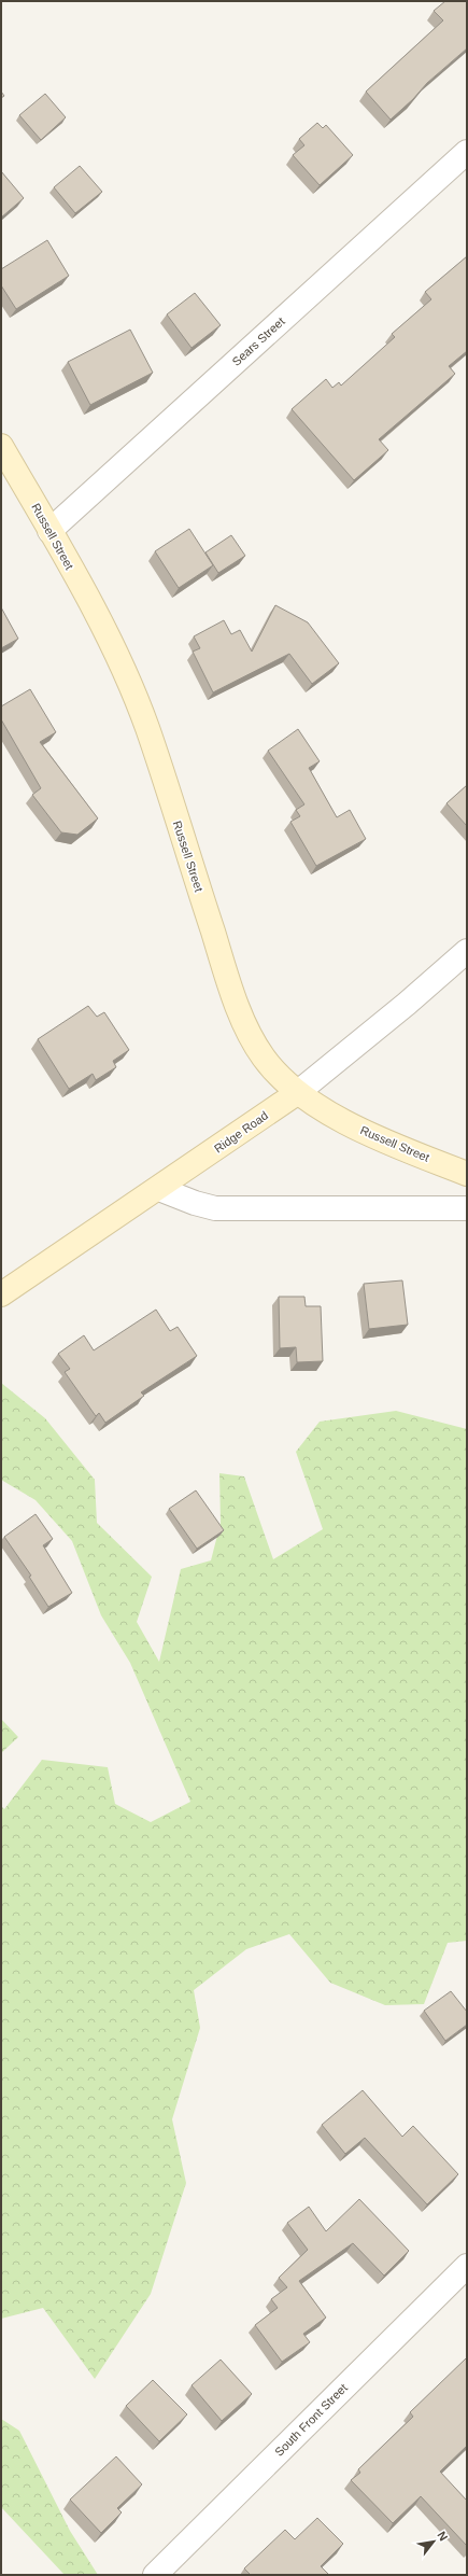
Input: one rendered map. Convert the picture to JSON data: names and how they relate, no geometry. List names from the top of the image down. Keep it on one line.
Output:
{"streets":{"main road":["Russell Street","Ridge Road"],"street":["Sears Street","South Front Street"]},"crossings":[["Sears Street","Russell Street"],["Russell Street","Ridge Road"]],"north":"top right"}
